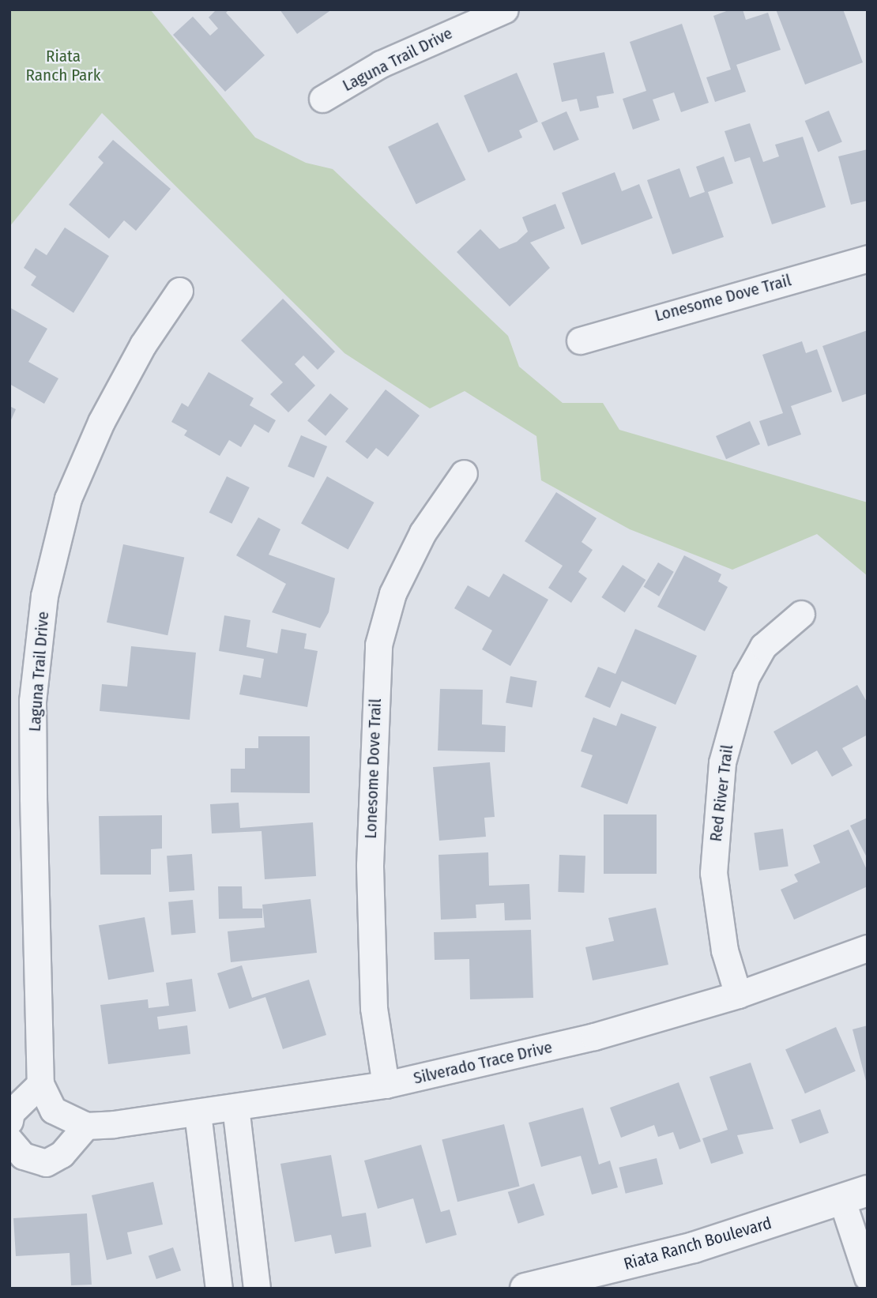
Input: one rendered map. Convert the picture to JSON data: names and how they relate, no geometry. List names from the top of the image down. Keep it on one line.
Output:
{"streets":{"street":["Laguna Trail Drive","Lonesome Dove Trail","Red River Trail","Silverado Trace Drive","Riata Ranch Boulevard"]},"crossings":[["Laguna Trail Drive","Silverado Trace Drive"],["Lonesome Dove Trail","Silverado Trace Drive"],["Red River Trail","Silverado Trace Drive"]],"parks":["Riata Ranch Park"]}
